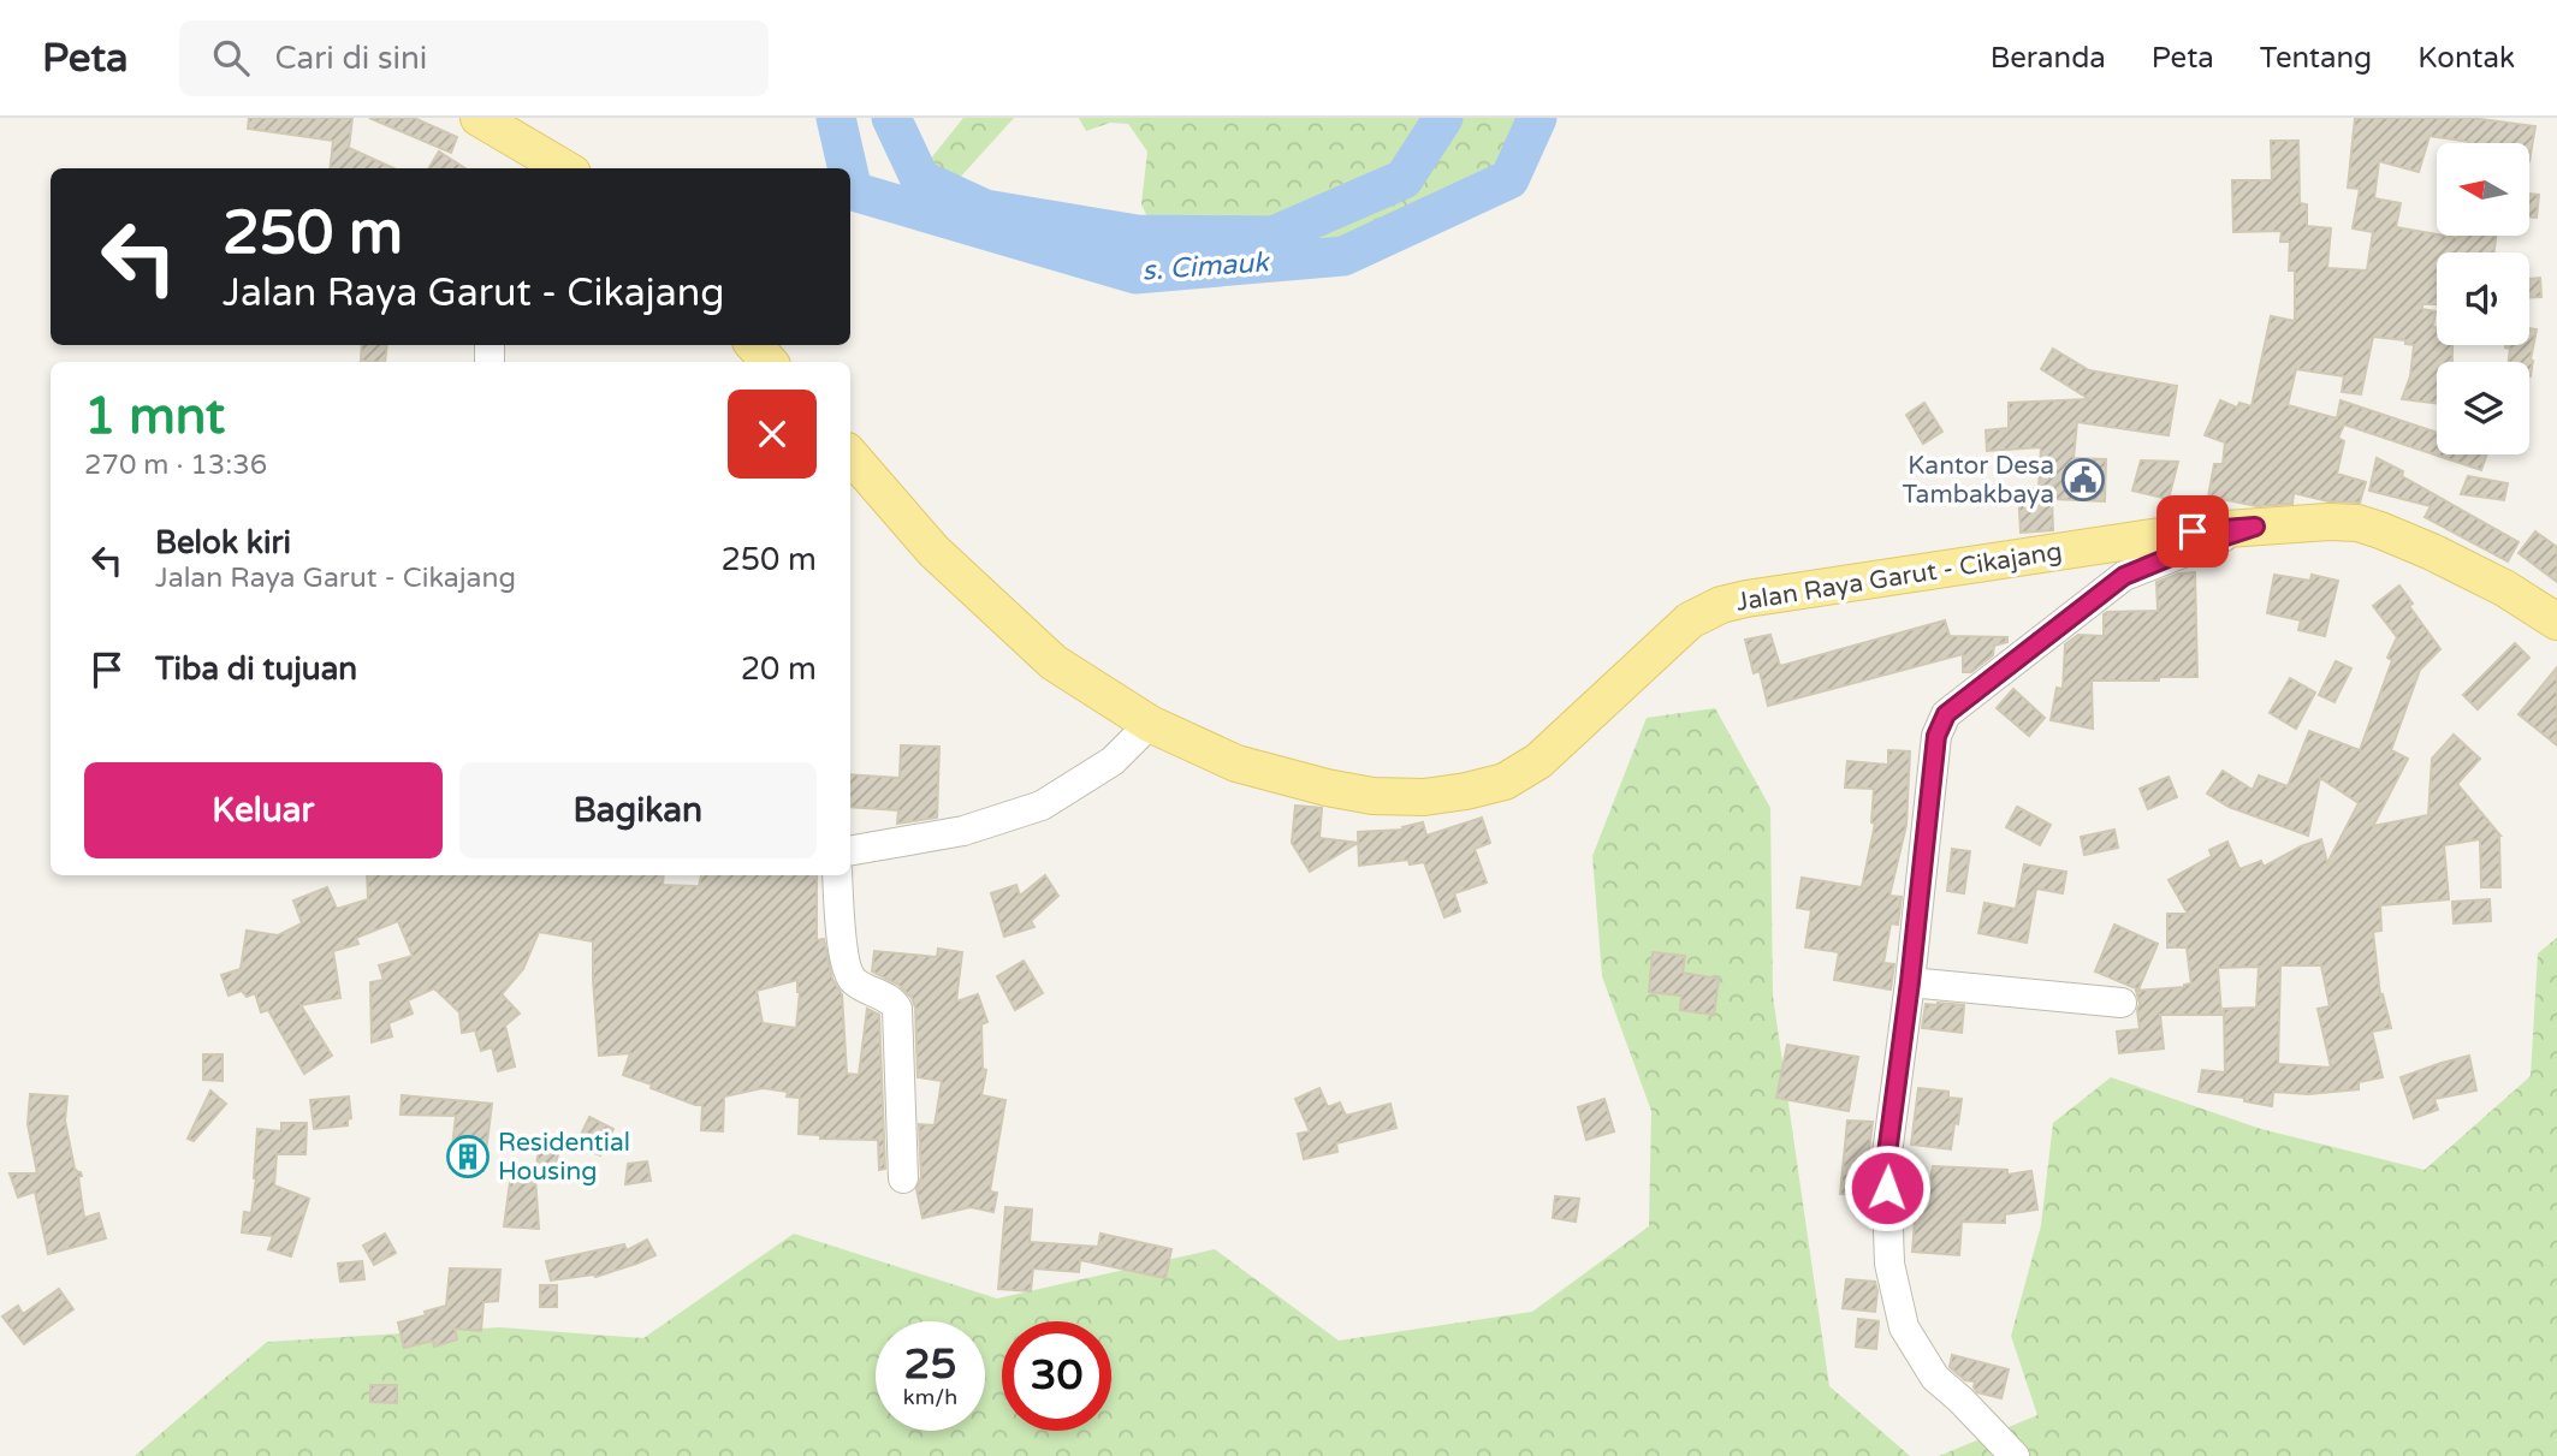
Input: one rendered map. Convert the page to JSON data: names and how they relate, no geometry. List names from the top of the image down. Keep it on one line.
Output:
{"streets":{"main road":["Jalan Raya Garut - Cikajang"]},"water":["s. Cimauk"],"places":{"public building":["Kantor Desa Tambakbaya"],"building":["Residential Housing"]},"north":"left","page":{"header":"Peta","search":"Cari di sini","nav":["Beranda","Peta","Tentang","Kontak"],"turn":["250 m","Jalan Raya Garut - Cikajang"],"heading":["1 mnt","270 m · 13:36"],"list":[{"name":"Belok kiri","note":"Jalan Raya Garut - Cikajang","value":"250 m"},{"name":"Tiba di tujuan","value":"20 m"}],"buttons":["Keluar","Bagikan"],"speed":"25 km/h","limit":"30"}}
